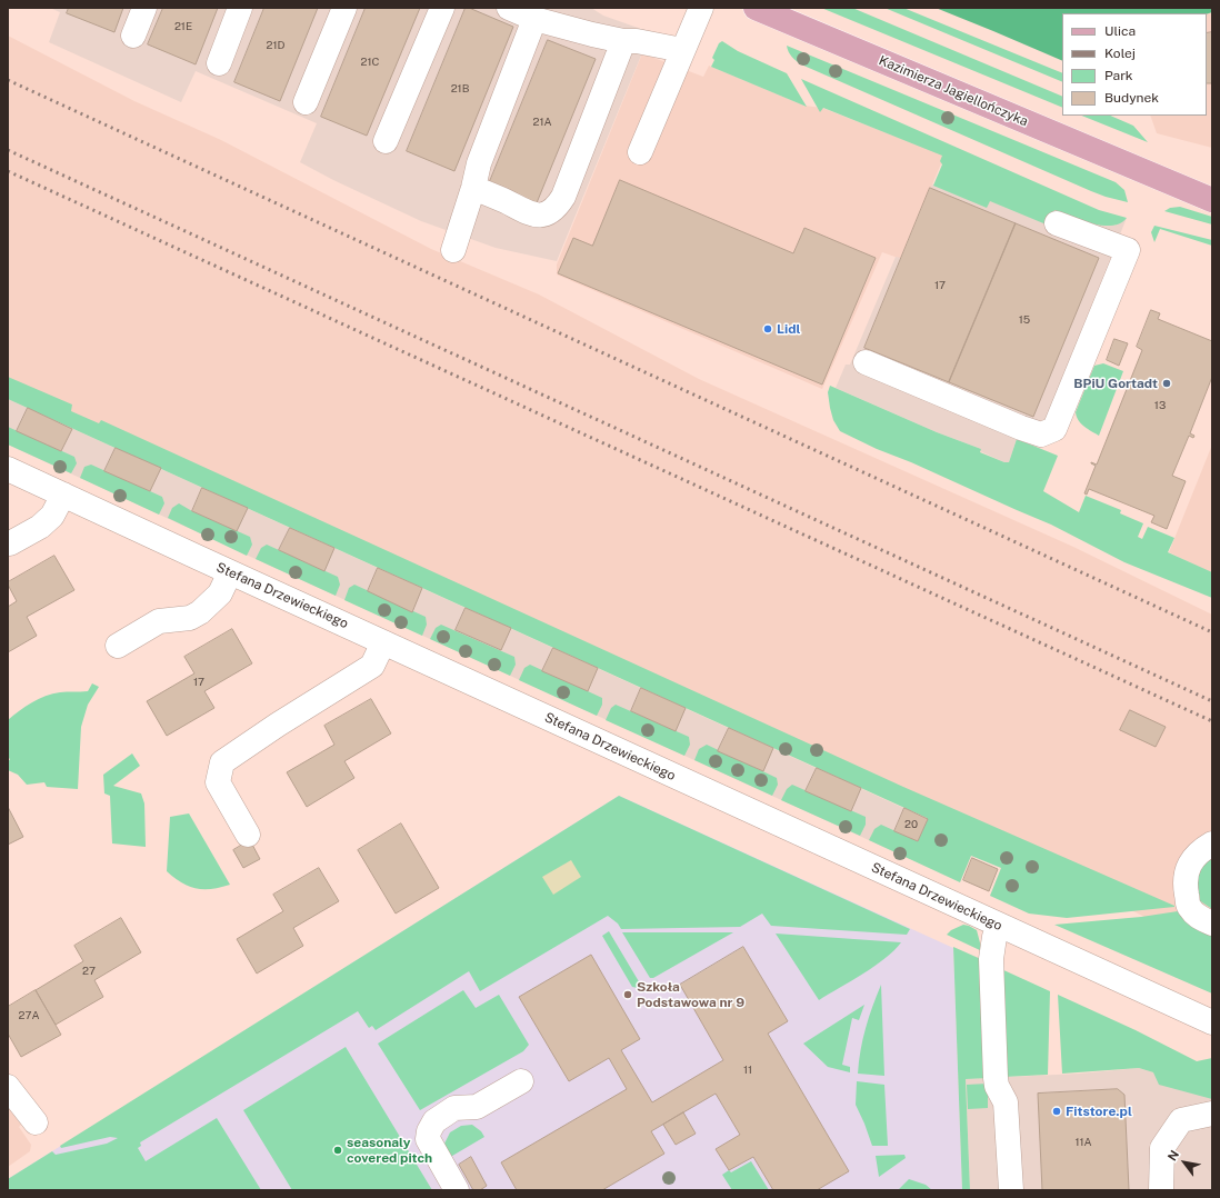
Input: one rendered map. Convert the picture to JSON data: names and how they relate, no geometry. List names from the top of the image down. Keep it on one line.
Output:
{"streets":{"main road":["Kazimierza Jagiellończyka"],"street":["Stefana Drzewieckiego"]},"places":["Lidl","BPiU Gortadt","Szkoła Podstawowa nr 9","Fitstore.pl","seasonaly covered pitch"],"house_numbers":["21E","21D","21C","21B","21A","17","15","13","17","20","27","27A","11","11A"],"legend":["Ulica","Kolej","Park","Budynek"],"north":"top left"}
